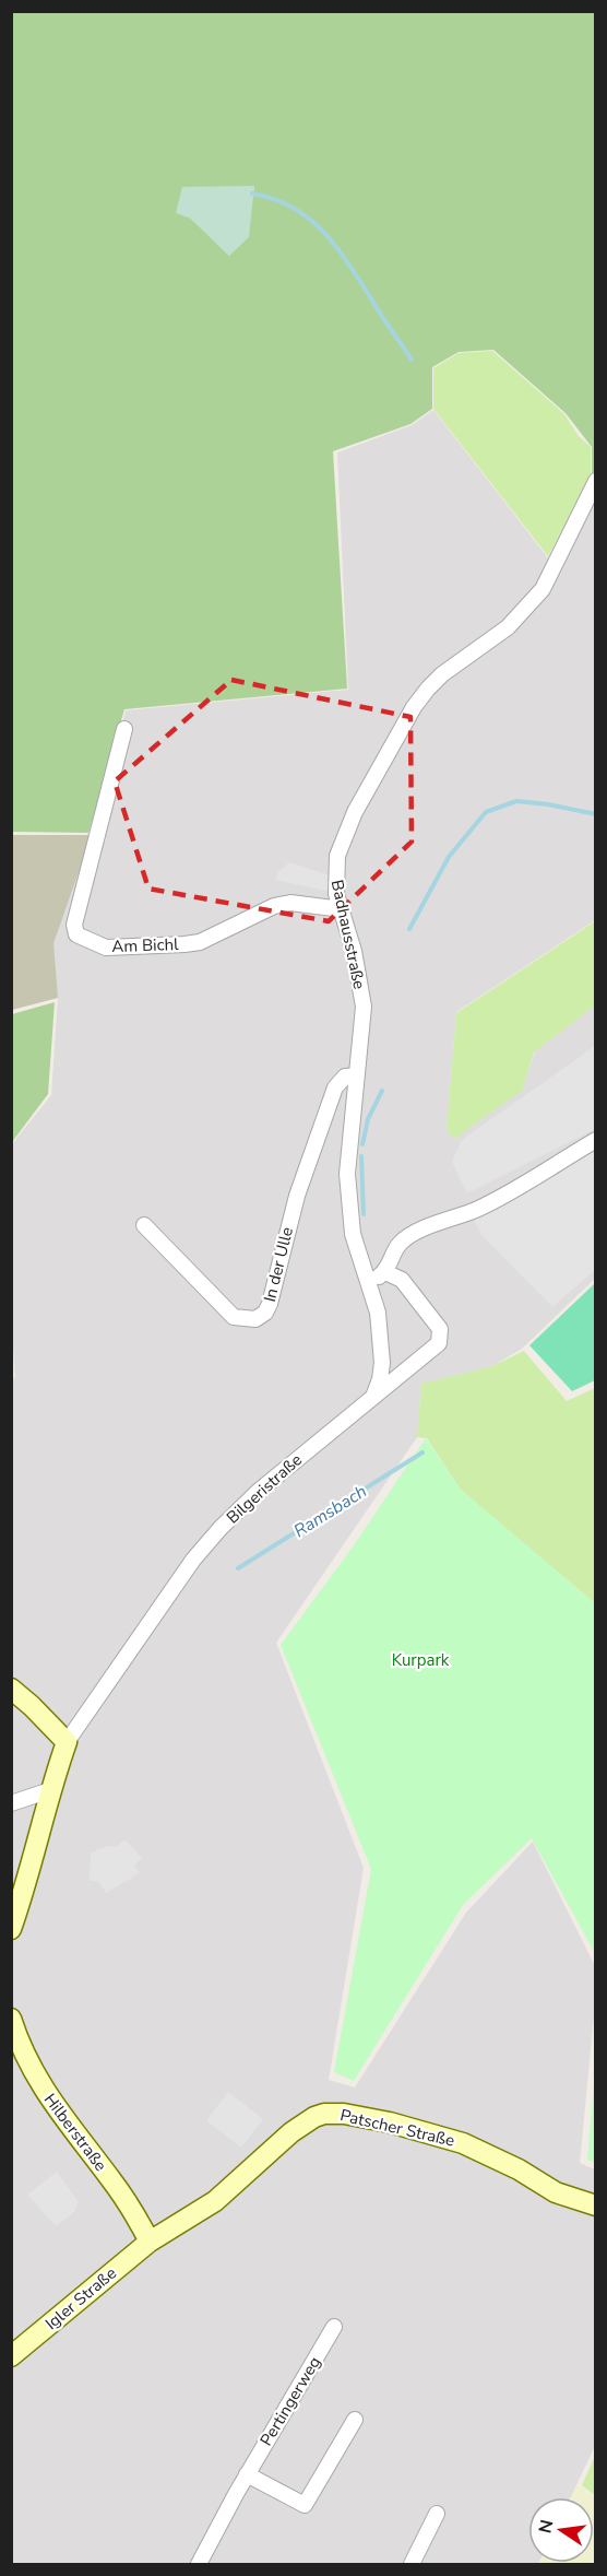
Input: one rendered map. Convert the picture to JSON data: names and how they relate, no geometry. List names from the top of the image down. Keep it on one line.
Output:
{"streets":{"main road":["Patscher Straße","Hilberstraße","Igler Straße"],"street":["Badhausstraße","Am Bichl","In der Ulle","Bilgeristraße","Pertingerweg"]},"crossings":[["Badhausstraße","Am Bichl"],["Badhausstraße","In der Ulle"],["Badhausstraße","Bilgeristraße"],["Patscher Straße","Hilberstraße"],["Patscher Straße","Igler Straße"],["Hilberstraße","Igler Straße"]],"water":["Ramsbach"],"parks":["Kurpark"],"north":"left"}
